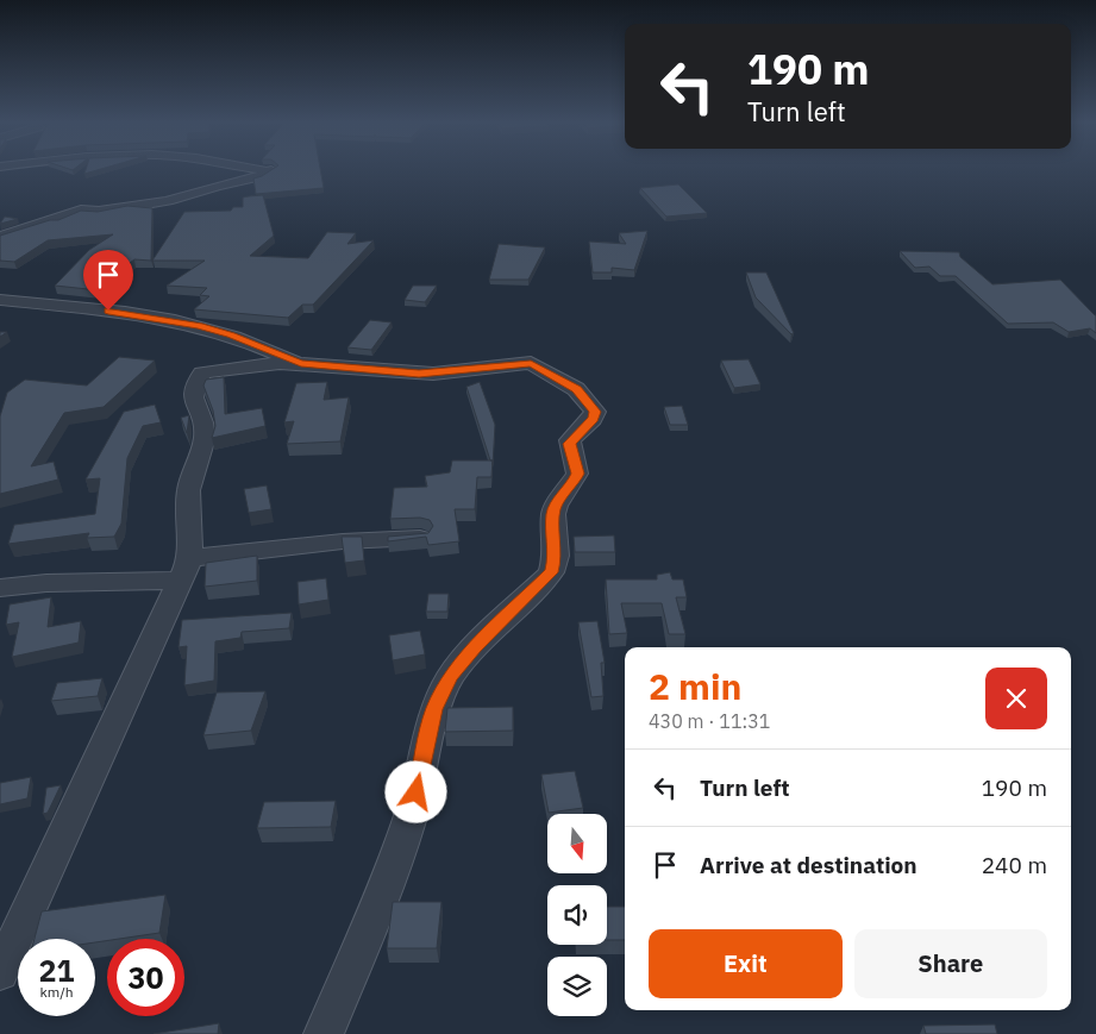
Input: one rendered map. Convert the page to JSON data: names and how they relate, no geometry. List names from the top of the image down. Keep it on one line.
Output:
{"north":"bottom","page":{"turn":["190 m","Turn left"],"heading":["2 min","430 m · 11:31"],"list":[{"name":"Turn left","value":"190 m"},{"name":"Arrive at destination","value":"240 m"}],"buttons":["Exit","Share"],"speed":"21 km/h","limit":"30"}}
